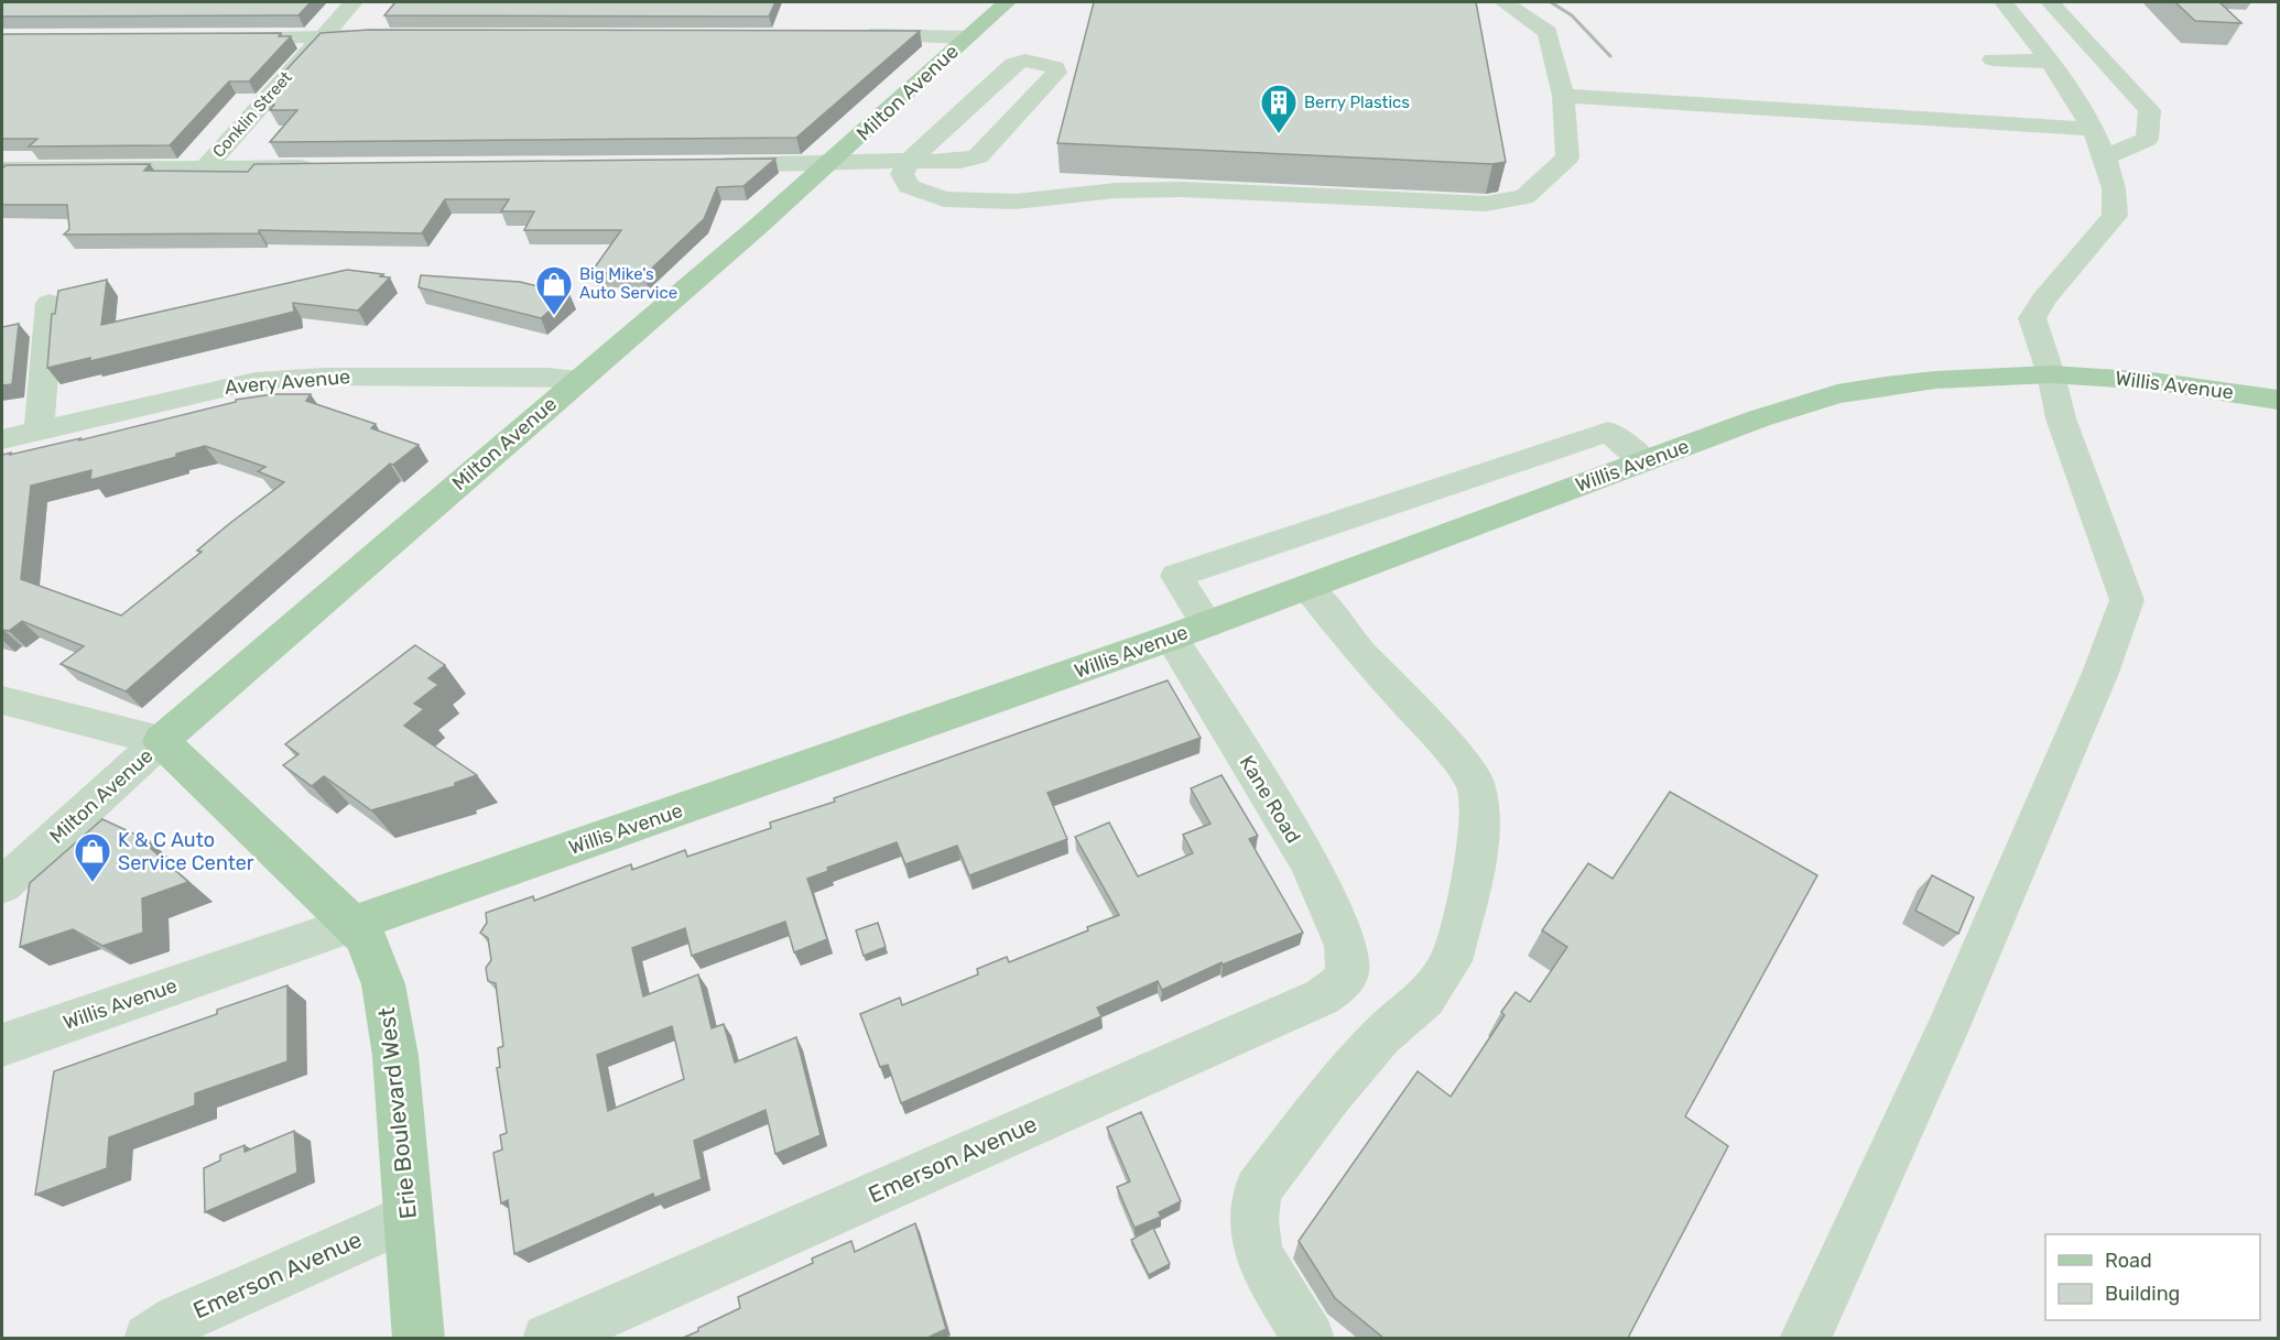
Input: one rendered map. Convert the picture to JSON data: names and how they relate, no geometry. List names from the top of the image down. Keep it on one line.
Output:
{"streets":{"main road":["Milton Avenue","Willis Avenue","Erie Boulevard West"],"street":["Conklin Street","Avery Avenue","Kane Road","Emerson Avenue"]},"crossings":[["Milton Avenue","Avery Avenue"],["Milton Avenue","Erie Boulevard West"],["Willis Avenue","Kane Road"],["Willis Avenue","Erie Boulevard West"],["Kane Road","Emerson Avenue"],["Erie Boulevard West","Emerson Avenue"]],"places":{"building":["Berry Plastics"],"shop":["Big Mike's Auto Service","K & C Auto Service Center"]},"legend":["Road","Building"]}
